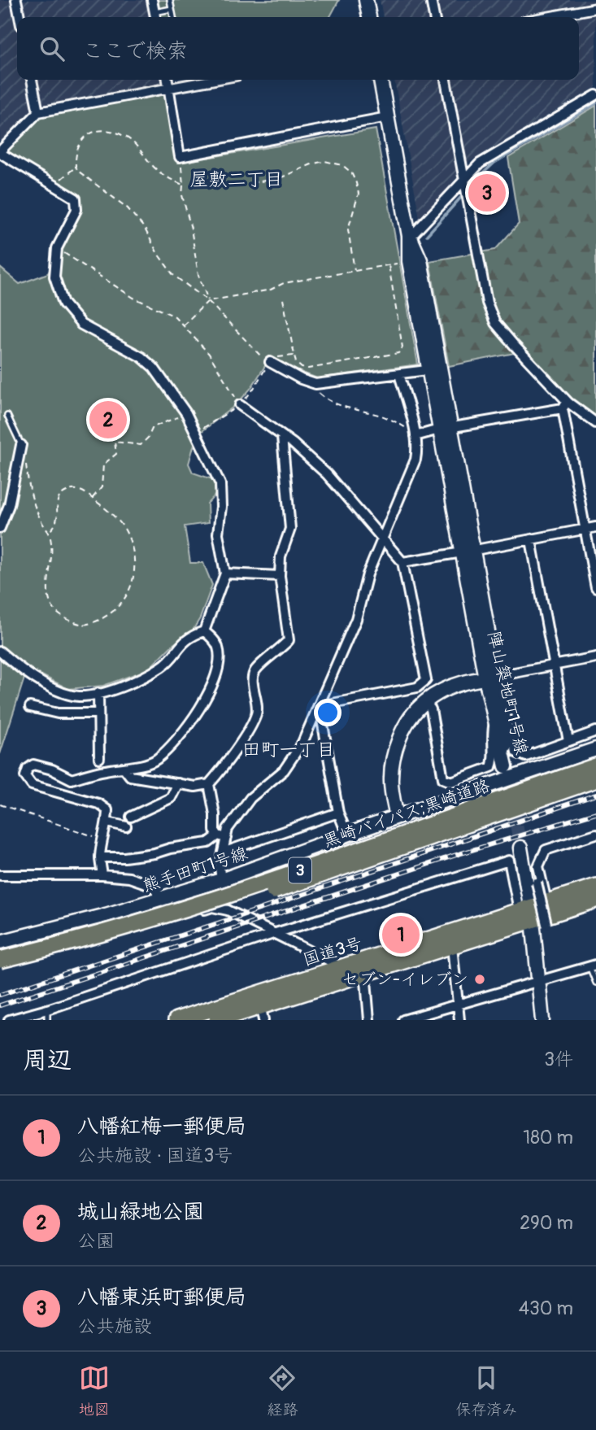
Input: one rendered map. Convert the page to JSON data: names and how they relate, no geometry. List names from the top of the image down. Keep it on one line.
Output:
{"streets":{"highway":["黒崎バイパス;黒崎道路","3","国道3号"],"street":["陣山築地町1号線","熊手田町1号線"]},"districts":["屋敷二丁目","田町一丁目"],"places":["セブン-イレブン"],"page":{"search":"ここで検索","pins":["3","2","1"],"heading":["周辺","3件"],"list":[{"mark":"1","name":"八幡紅梅一郵便局","note":"公共施設 · 国道3号","value":"180 m"},{"mark":"2","name":"城山緑地公園","note":"公園","value":"290 m"},{"mark":"3","name":"八幡東浜町郵便局","note":"公共施設","value":"430 m"}],"nav":["地図","経路","保存済み"]}}
